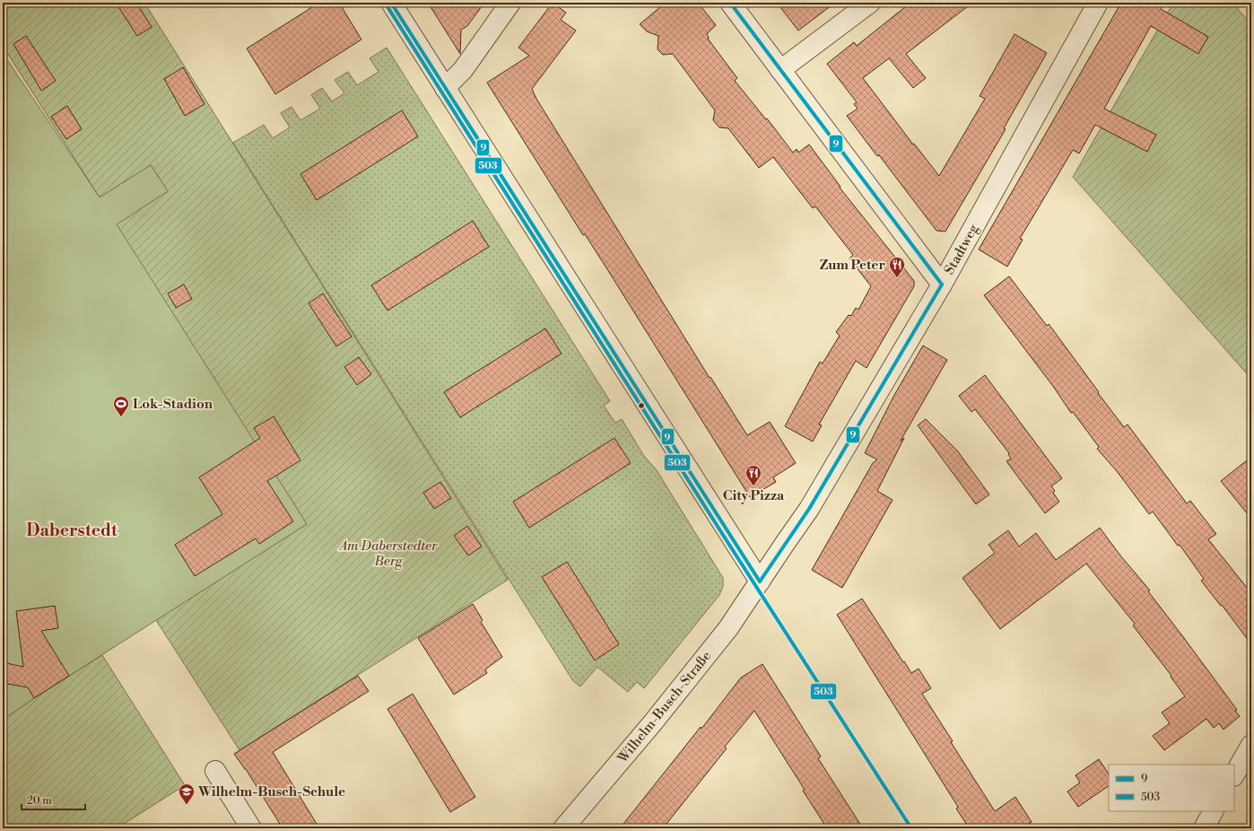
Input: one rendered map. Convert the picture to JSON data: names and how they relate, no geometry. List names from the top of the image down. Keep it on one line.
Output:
{"streets":{"street":["Stadtweg","Wilhelm-Busch-Straße"]},"crossings":[["Stadtweg","Wilhelm-Busch-Straße"]],"districts":["Daberstedt"],"parks":["Am Daberstedter Berg"],"places":{"restaurant":["Zum Peter","City Pizza"],"sports":["Lok-Stadion"],"school or university":["Wilhelm-Busch-Schule"]},"lines":["transit line 9","transit line 503"],"legend":["9","503"],"scale_bar":"20 m"}
